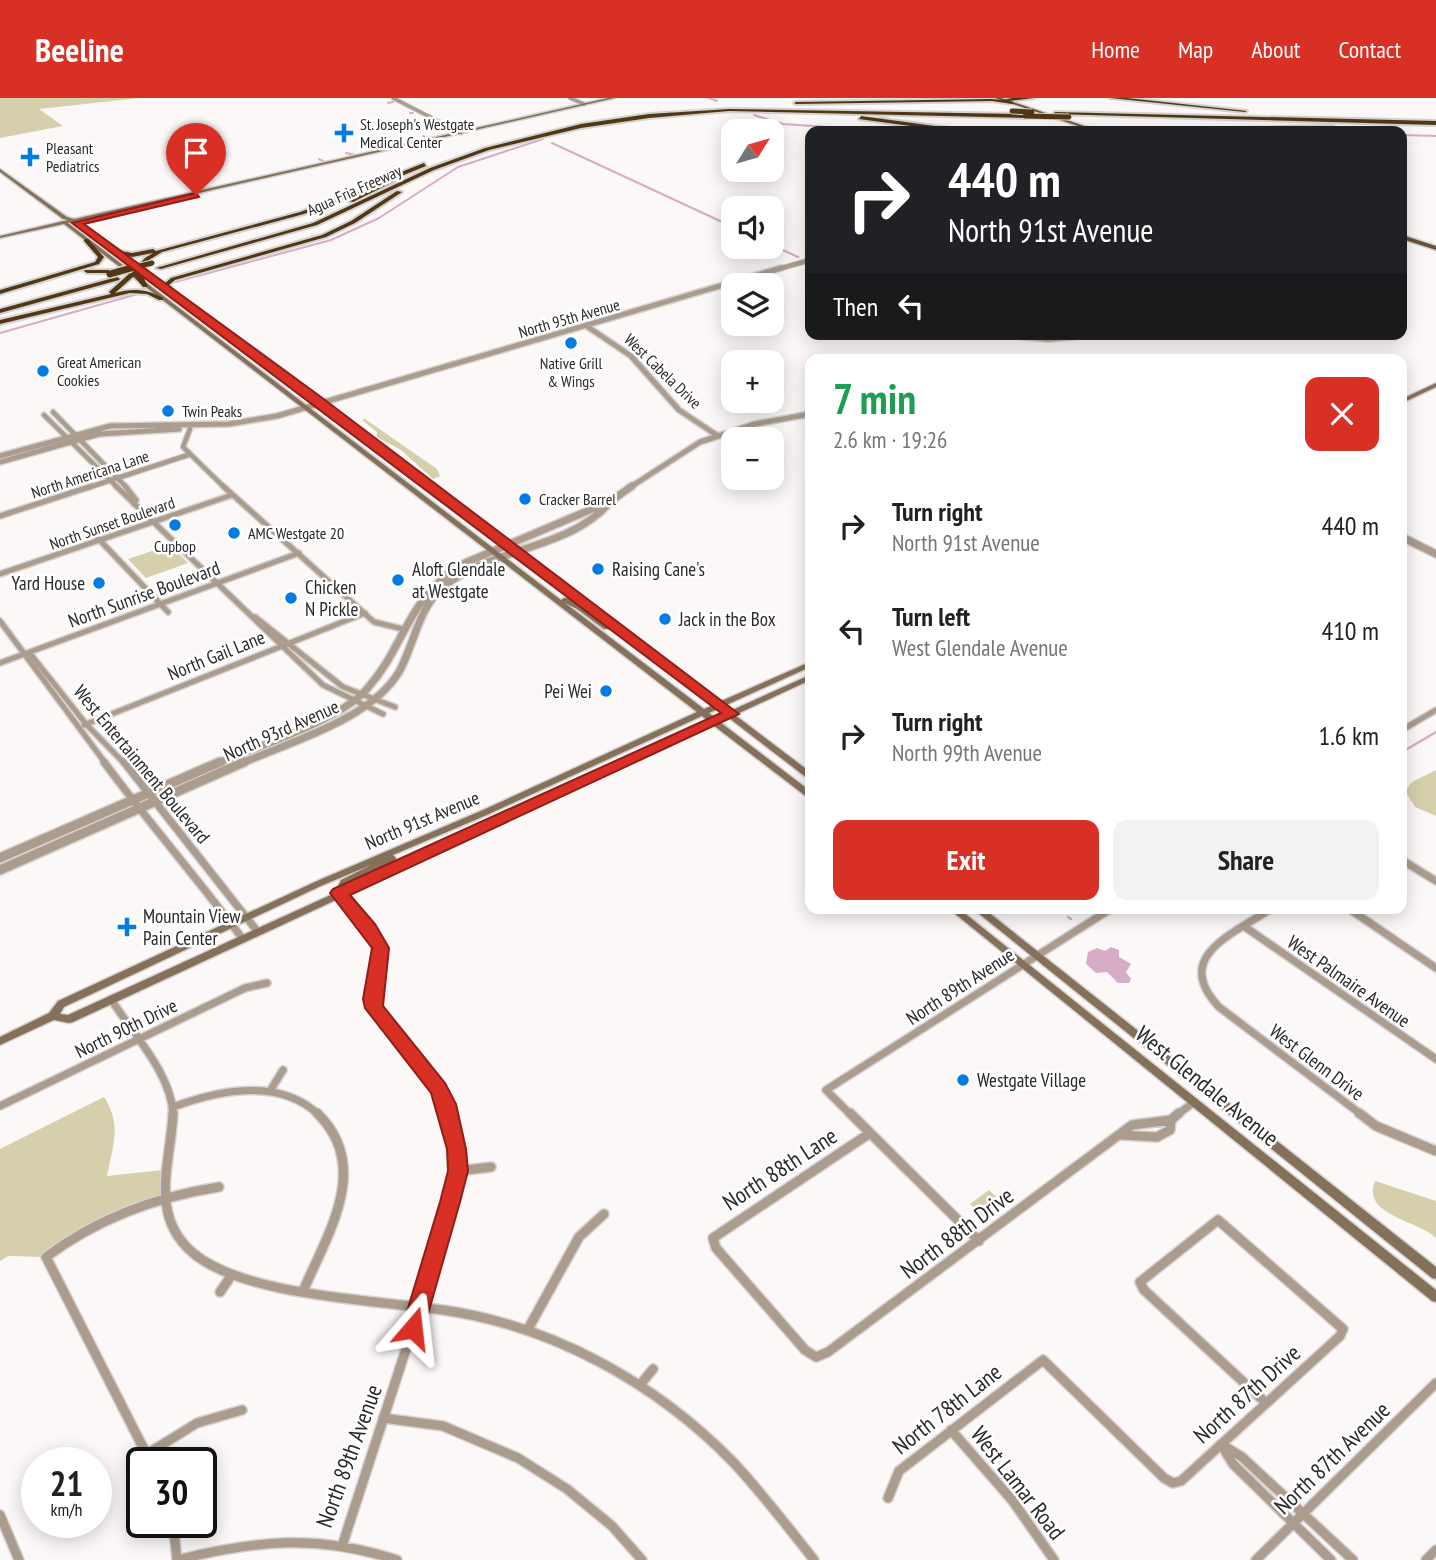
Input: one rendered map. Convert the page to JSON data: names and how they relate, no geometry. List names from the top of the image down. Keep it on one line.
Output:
{"streets":{"highway":["Agua Fria Freeway"],"main road":["North 91st Avenue","West Glendale Avenue"],"street":["North 95th Avenue","West Cabela Drive","North Americana Lane","North Sunset Boulevard","North Sunrise Boulevard","North Gail Lane","North 93rd Avenue","West Entertainment Boulevard","West Palmaire Avenue","North 89th Avenue","North 90th Drive","West Glenn Drive","North 88th Lane","North 88th Drive","North 87th Drive","North 78th Lane","North 87th Avenue","West Lamar Road"]},"crossings":[["North 95th Avenue","West Cabela Drive"],["North Sunrise Boulevard","West Entertainment Boulevard"],["North Gail Lane","West Entertainment Boulevard"],["North 93rd Avenue","West Entertainment Boulevard"],["West Entertainment Boulevard","North 91st Avenue"],["West Palmaire Avenue","West Glenn Drive"],["North 89th Avenue","West Glendale Avenue"],["North 89th Avenue","North 88th Lane"],["West Glendale Avenue","North 88th Drive"],["North 88th Lane","North 88th Drive"],["North 87th Drive","North 78th Lane"],["North 78th Lane","West Lamar Road"]],"places":{"health":["St. Joseph's Westgate Medical Center","Pleasant Pediatrics","Mountain View Pain Center"],"other":["Native Grill & Wings","Great American Cookies","Twin Peaks","Cracker Barrel","Cupbop","AMC Westgate 20","Raising Cane's","Aloft Glendale at Westgate","Yard House","Chicken N Pickle","Jack in the Box","Pei Wei","Westgate Village"]},"north":"top right","page":{"header":"Beeline","nav":["Home","Map","About","Contact"],"map_buttons":["+","−"],"turn":["440 m","North 91st Avenue"],"then":"Then","heading":["7 min","2.6 km · 19:26"],"list":[{"name":"Turn right","note":"North 91st Avenue","value":"440 m"},{"name":"Turn left","note":"West Glendale Avenue","value":"410 m"},{"name":"Turn right","note":"North 99th Avenue","value":"1.6 km"}],"buttons":["Exit","Share"],"speed":"21 km/h","limit":"30"}}
